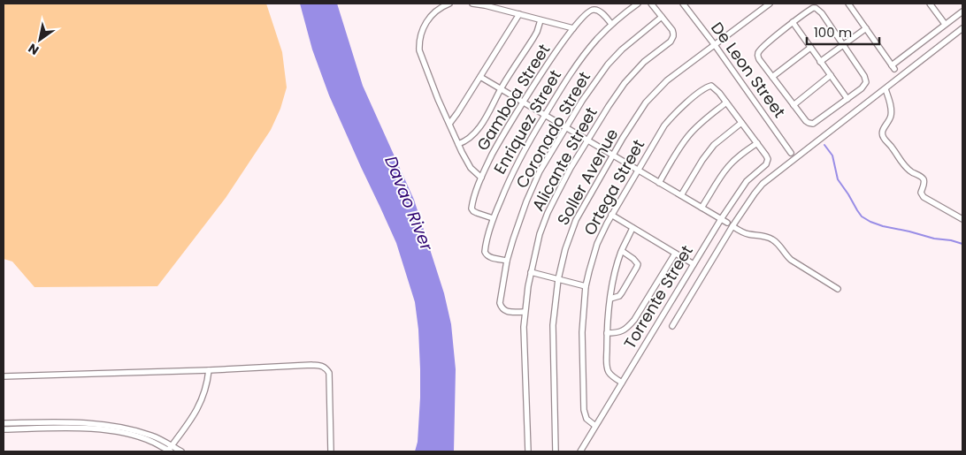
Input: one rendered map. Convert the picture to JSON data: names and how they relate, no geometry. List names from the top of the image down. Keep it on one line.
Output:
{"streets":{"street":["De Leon Street","Gamboa Street","Enriquez Street","Coronado Street","Alicante Street","Soller Avenue","Ortega Street","Torrente Street"]},"crossings":[["De Leon Street","Soller Avenue"],["Gamboa Street","Enriquez Street"],["Enriquez Street","Coronado Street"],["Coronado Street","Alicante Street"],["Ortega Street","Torrente Street"]],"water":["Davao River"],"scale_bar":"100 m","north":"bottom left"}
